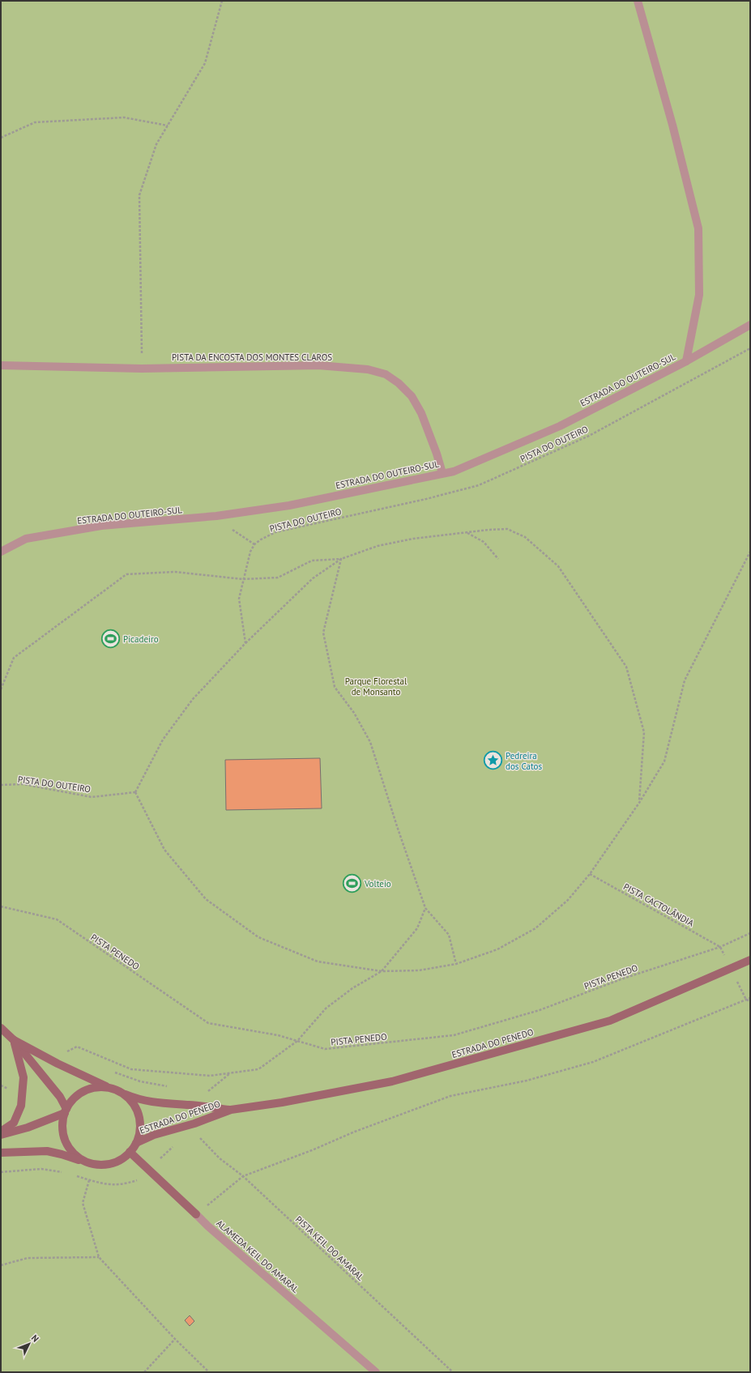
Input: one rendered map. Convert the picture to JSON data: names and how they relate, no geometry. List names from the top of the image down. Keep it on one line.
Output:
{"streets":{"street":["PISTA DA ENCOSTA DOS MONTES CLAROS","ESTRADA DO OUTEIRO-SUL","ESTRADA DO PENEDO","ALAMEDA KEIL DO AMARAL"],"path":["PISTA DO OUTEIRO","PISTA CACTOLÂNDIA","PISTA PENEDO","PISTA KEIL DO AMARAL"]},"crossings":[["PISTA DA ENCOSTA DOS MONTES CLAROS","ESTRADA DO OUTEIRO-SUL"],["PISTA CACTOLÂNDIA","PISTA PENEDO"],["ESTRADA DO PENEDO","ALAMEDA KEIL DO AMARAL"]],"parks":["Parque Florestal de Monsanto"],"places":{"sports":["Picadeiro","Volteio"],"place":["Pedreira dos Catos"]},"north":"top right"}
